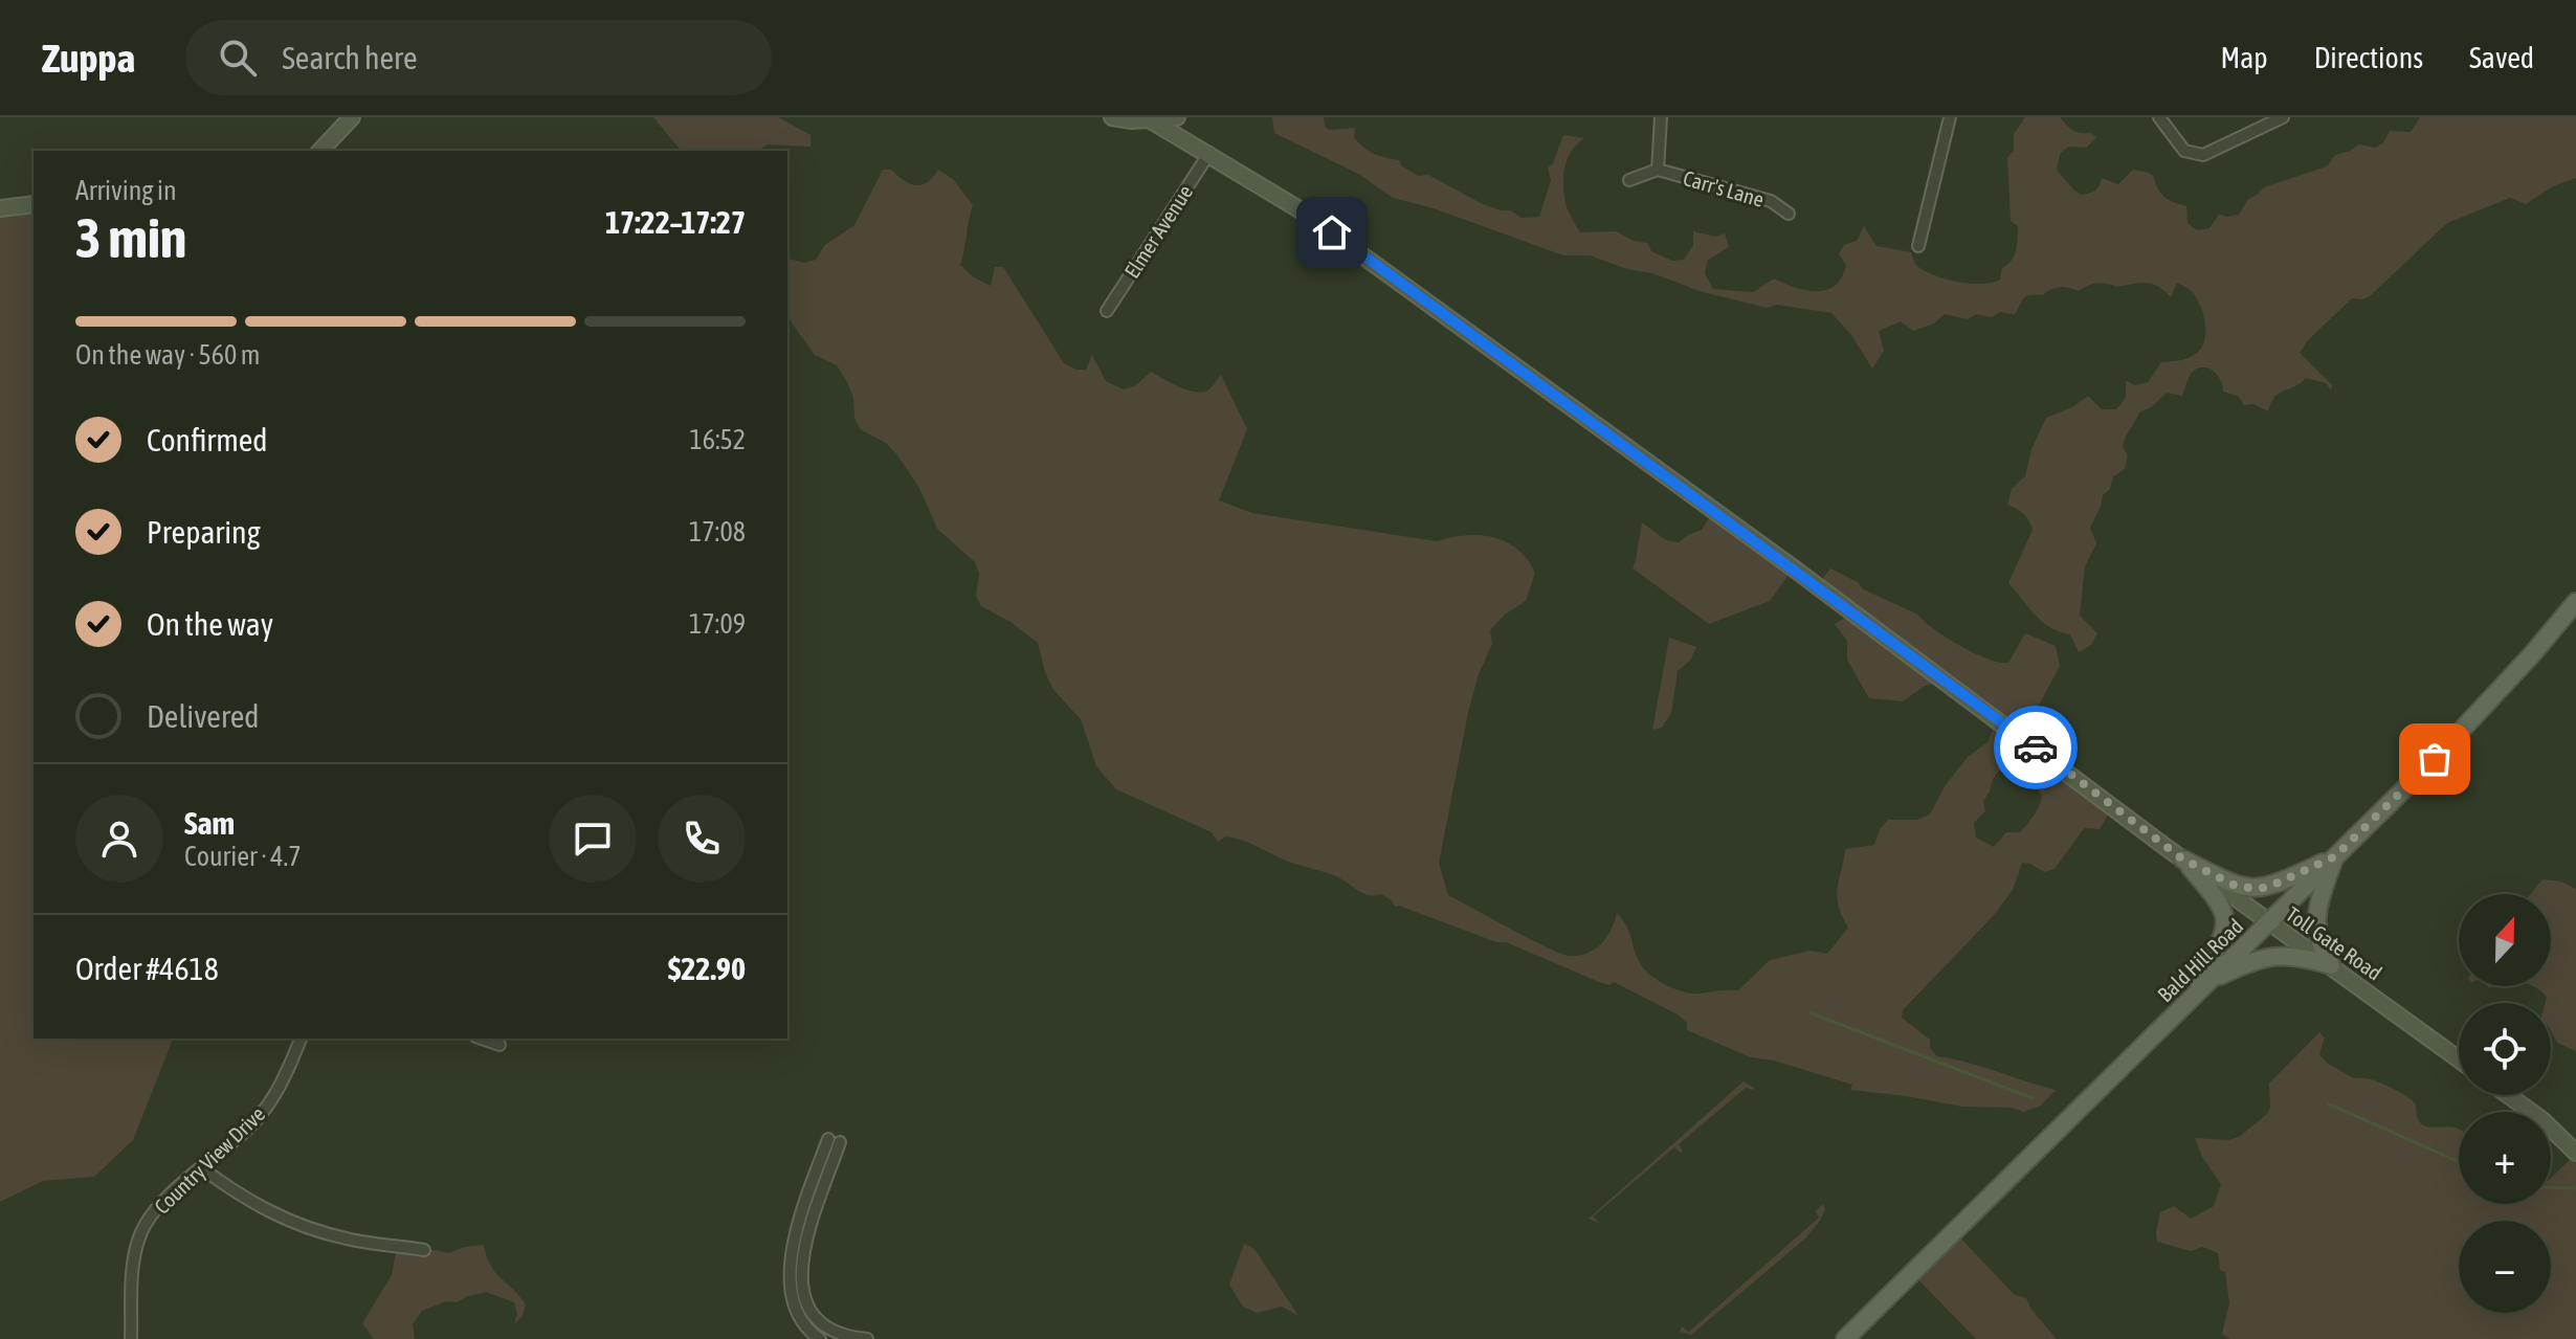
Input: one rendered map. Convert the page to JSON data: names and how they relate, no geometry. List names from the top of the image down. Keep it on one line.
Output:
{"streets":{"main road":["Toll Gate Road","Bald Hill Road"],"street":["Carr's Lane","Elmer Avenue","Country View Drive"]},"crossings":[["Elmer Avenue","Toll Gate Road"],["Toll Gate Road","Bald Hill Road"]],"north":"top","page":{"header":"Zuppa","search":"Search here","nav":["Map","Directions","Saved"],"heading":["3 min","Arriving in","17:22–17:27"],"panel":["Sam","Courier · 4.7","Order #4618","$22.90"],"bar":"On the way · 560 m","list":[["Confirmed","16:52"],["Preparing","17:08"],["On the way","17:09"],"Delivered"],"map_buttons":["+","−"]}}
